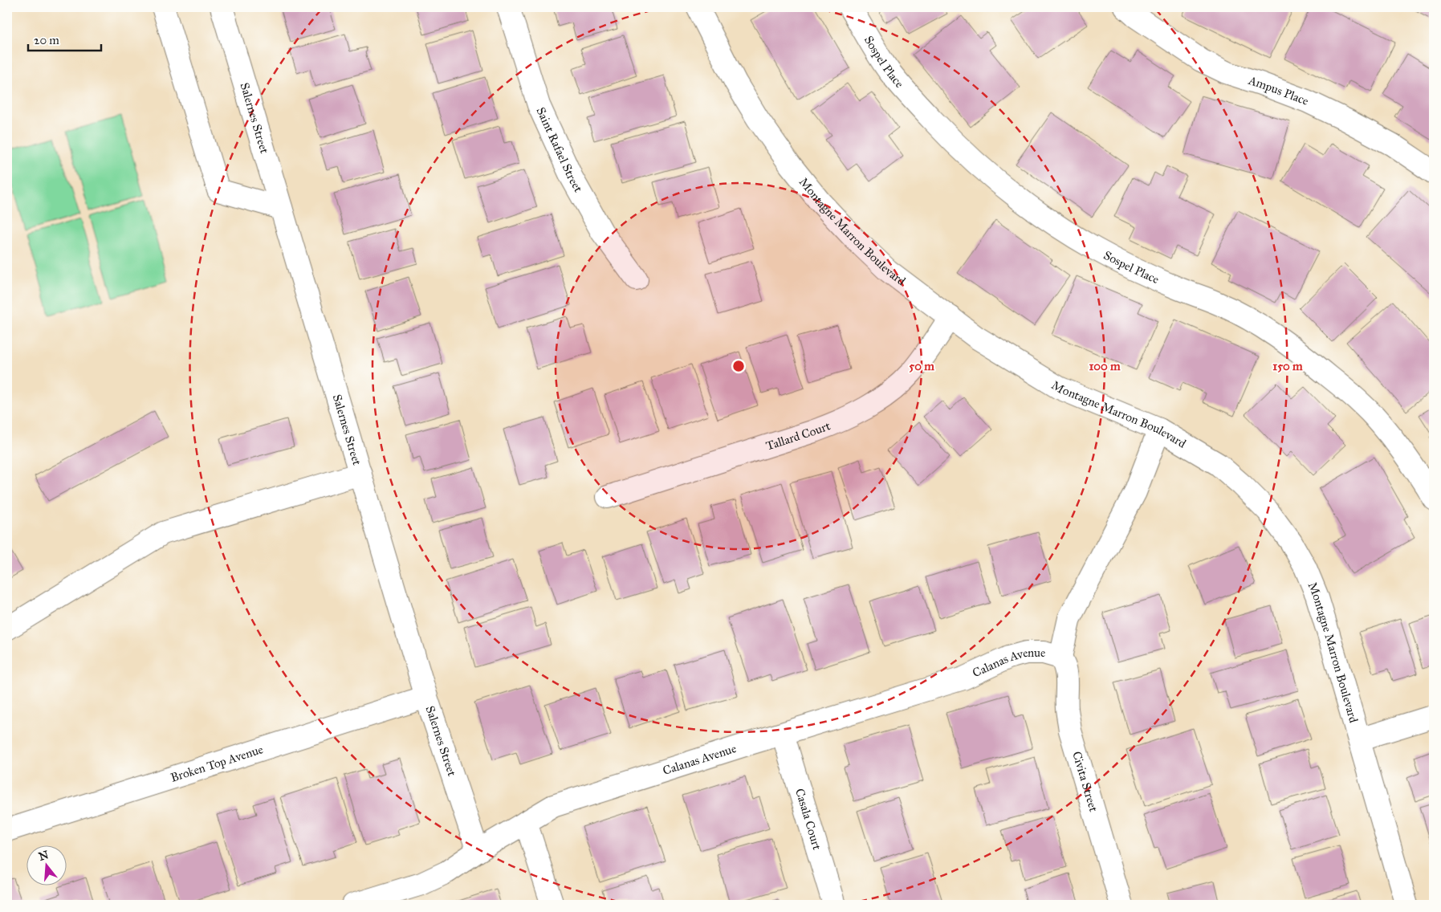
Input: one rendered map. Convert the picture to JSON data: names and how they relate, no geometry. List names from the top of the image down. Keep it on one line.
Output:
{"streets":{"street":["Sospel Place","Ampus Place","Salernes Street","Saint Rafael Street","Montagne Marron Boulevard","Tallard Court","Calanas Avenue","Broken Top Avenue","Civita Street","Casala Court"]},"crossings":[["Salernes Street","Calanas Avenue"],["Salernes Street","Broken Top Avenue"],["Montagne Marron Boulevard","Tallard Court"],["Calanas Avenue","Civita Street"],["Calanas Avenue","Casala Court"]],"scale_bar":"20 m","north":"top","rings":["50 m","100 m","150 m"]}
